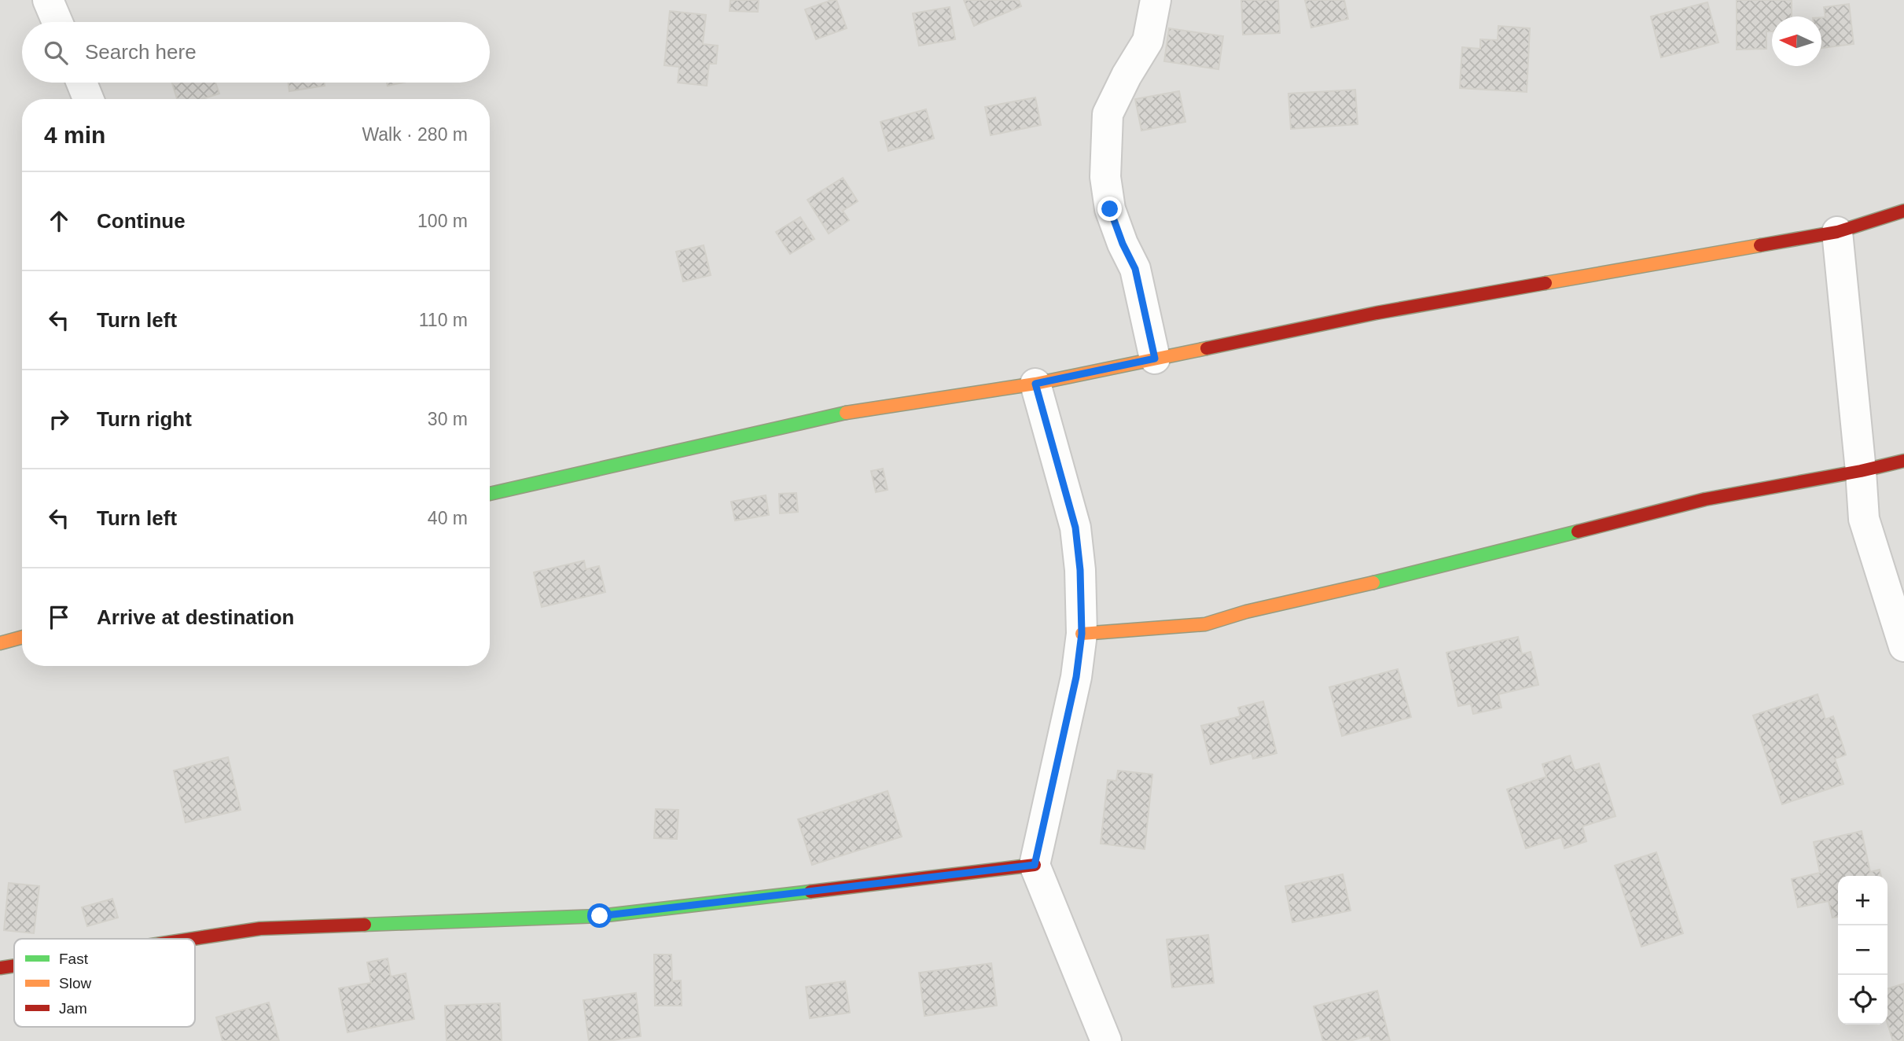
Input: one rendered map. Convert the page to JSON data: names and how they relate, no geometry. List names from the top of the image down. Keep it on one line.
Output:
{"legend":["Fast","Slow","Jam"],"north":"left","page":{"search":"Search here","heading":["4 min","Walk · 280 m"],"list":[["Continue","100 m"],["Turn left","110 m"],["Turn right","30 m"],["Turn left","40 m"],"Arrive at destination"],"map_buttons":["+","−"]}}
